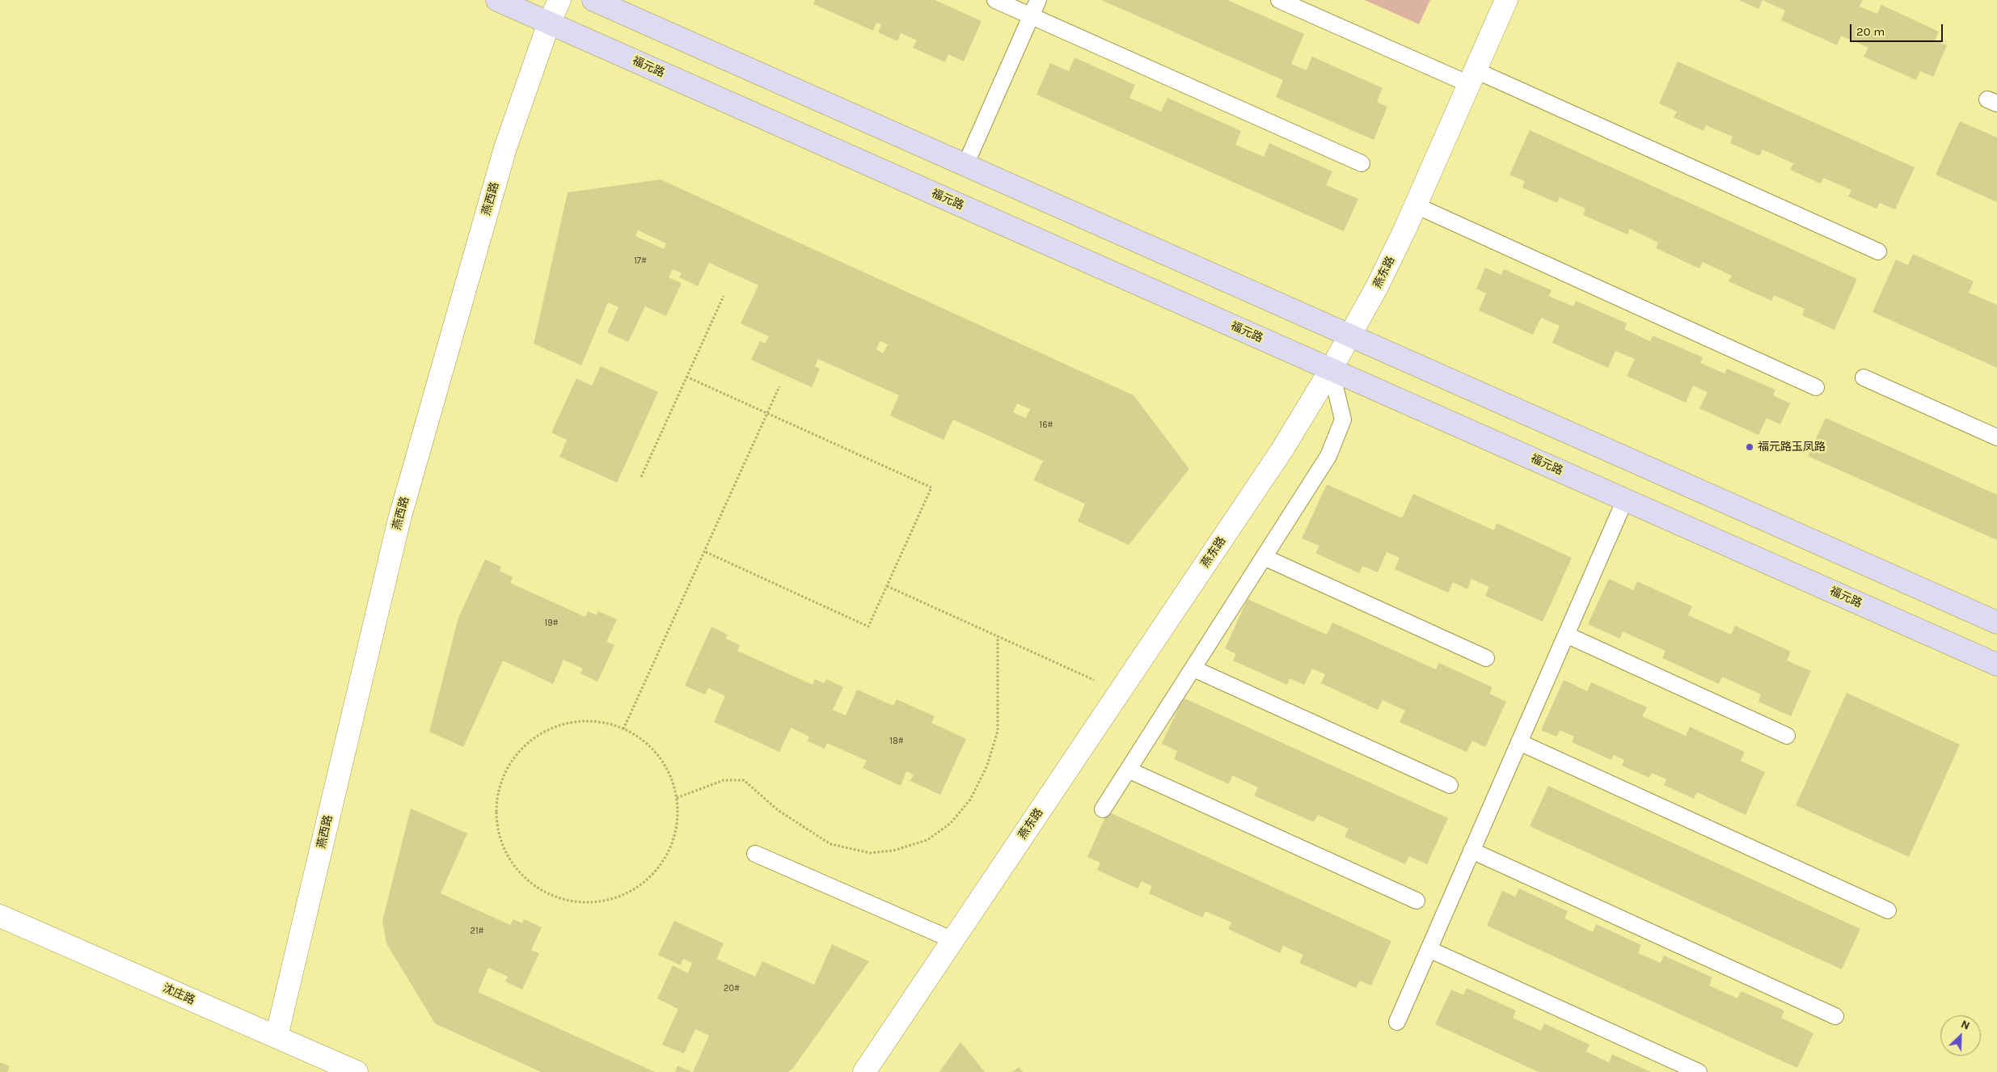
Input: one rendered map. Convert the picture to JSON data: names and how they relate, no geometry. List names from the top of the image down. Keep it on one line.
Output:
{"streets":{"main road":["福元路"],"street":["燕西路","燕东路","沈庄路"]},"crossings":[["福元路","燕西路"],["福元路","燕东路"],["燕西路","沈庄路"]],"places":["福元路玉凤路"],"house_numbers":["17#","16#","19#","18#","21#","20#"],"scale_bar":"20 m","north":"top right"}
